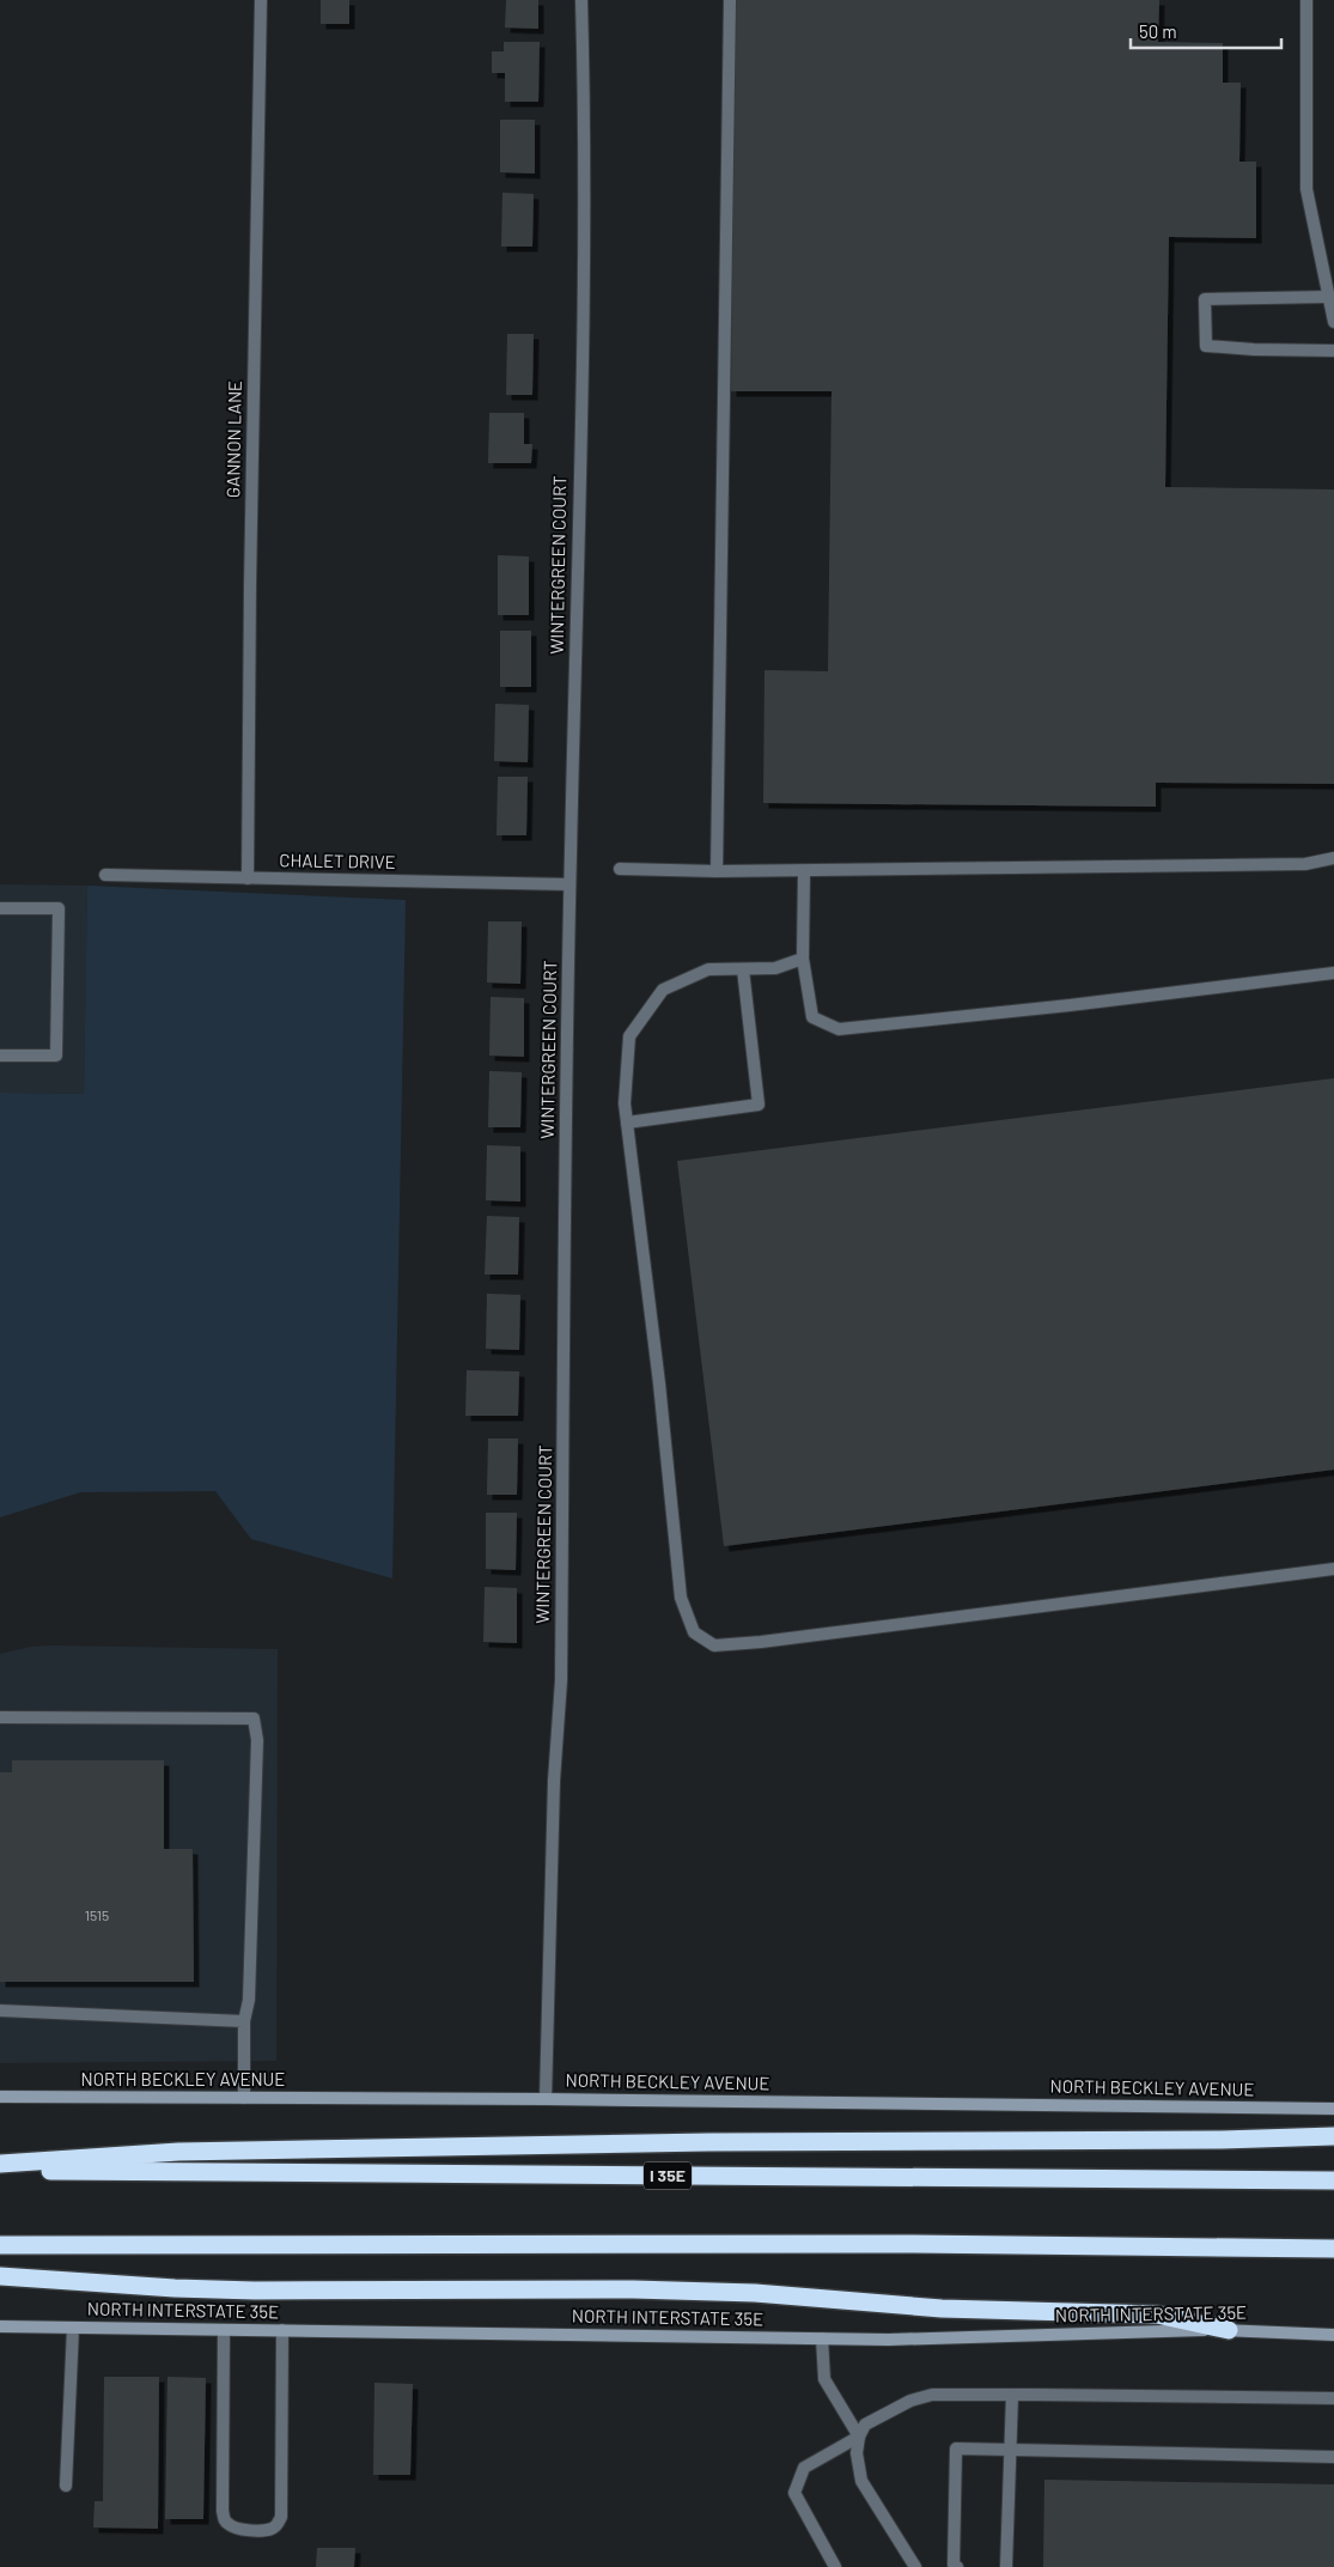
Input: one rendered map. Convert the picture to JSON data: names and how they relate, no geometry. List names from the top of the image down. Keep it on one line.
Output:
{"streets":{"highway":["I 35E"],"main road":["NORTH BECKLEY AVENUE","NORTH INTERSTATE 35E"],"street":["GANNON LANE","WINTERGREEN COURT","CHALET DRIVE"]},"crossings":[["GANNON LANE","CHALET DRIVE"],["WINTERGREEN COURT","CHALET DRIVE"],["WINTERGREEN COURT","NORTH BECKLEY AVENUE"]],"house_numbers":["1515"],"scale_bar":"50 m"}
